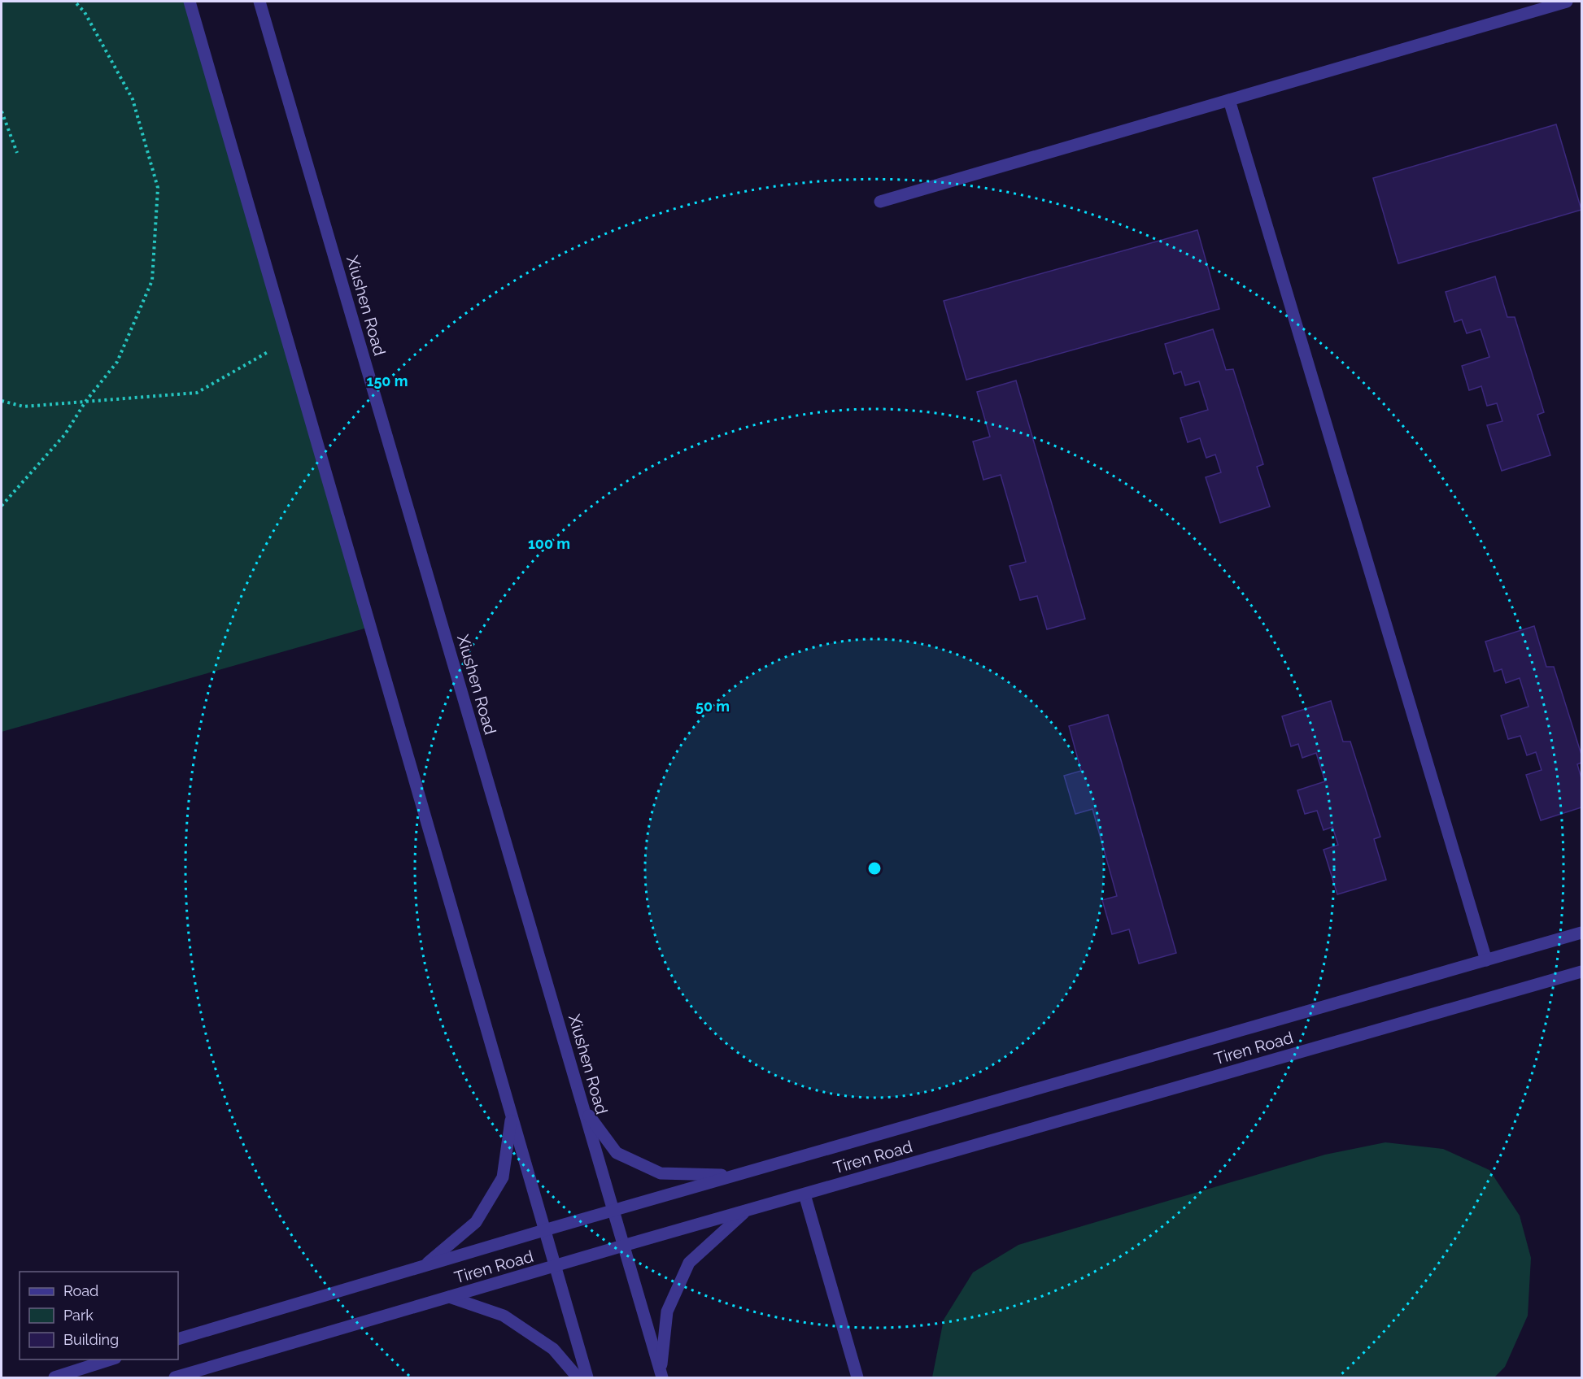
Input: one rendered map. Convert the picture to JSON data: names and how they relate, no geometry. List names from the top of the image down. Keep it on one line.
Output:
{"streets":{"street":["Xiushen Road","Tiren Road"]},"crossings":[["Xiushen Road","Tiren Road"]],"legend":["Road","Park","Building"],"rings":["150 m","100 m","50 m"]}
